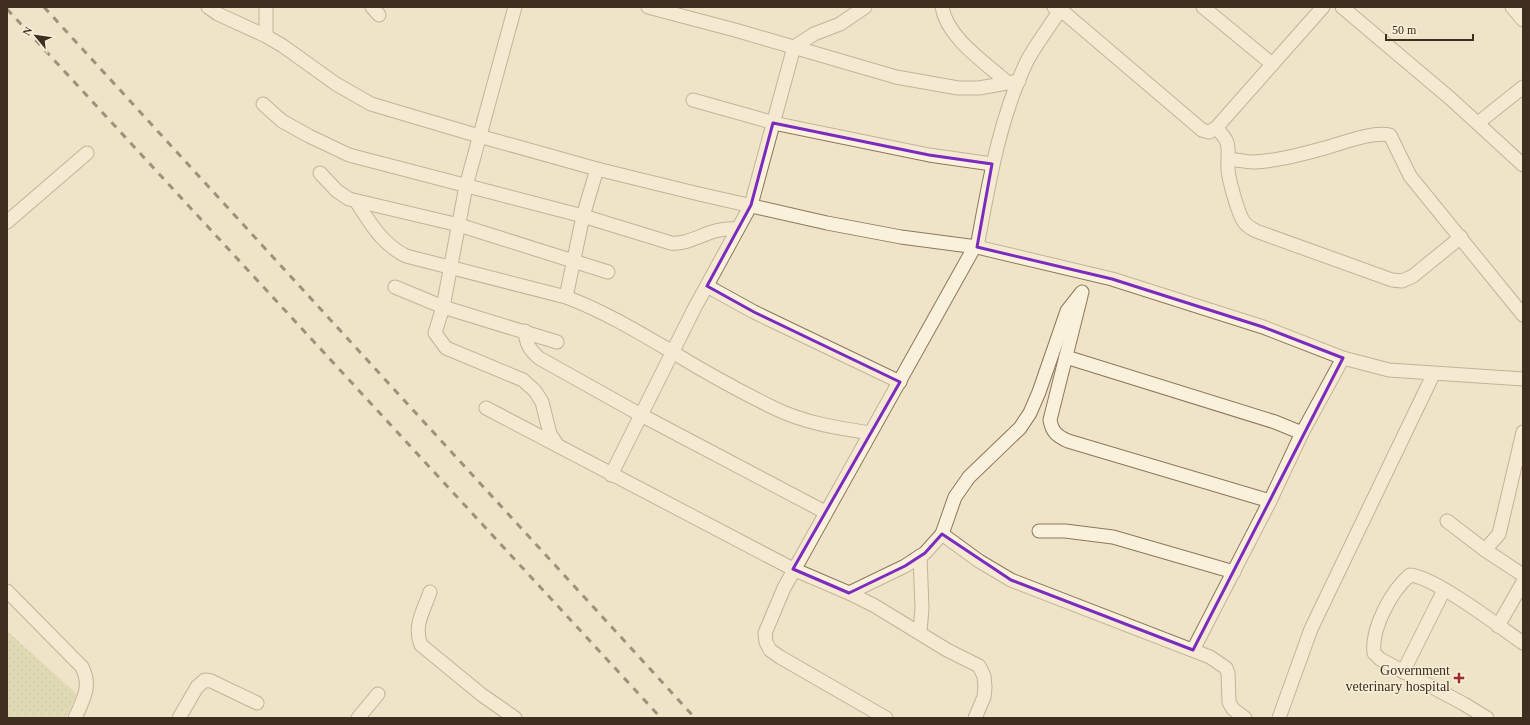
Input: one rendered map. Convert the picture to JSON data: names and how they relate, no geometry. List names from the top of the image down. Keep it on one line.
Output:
{"places":{"health":["Government veterinary hospital"]},"scale_bar":"50 m","north":"top left"}
